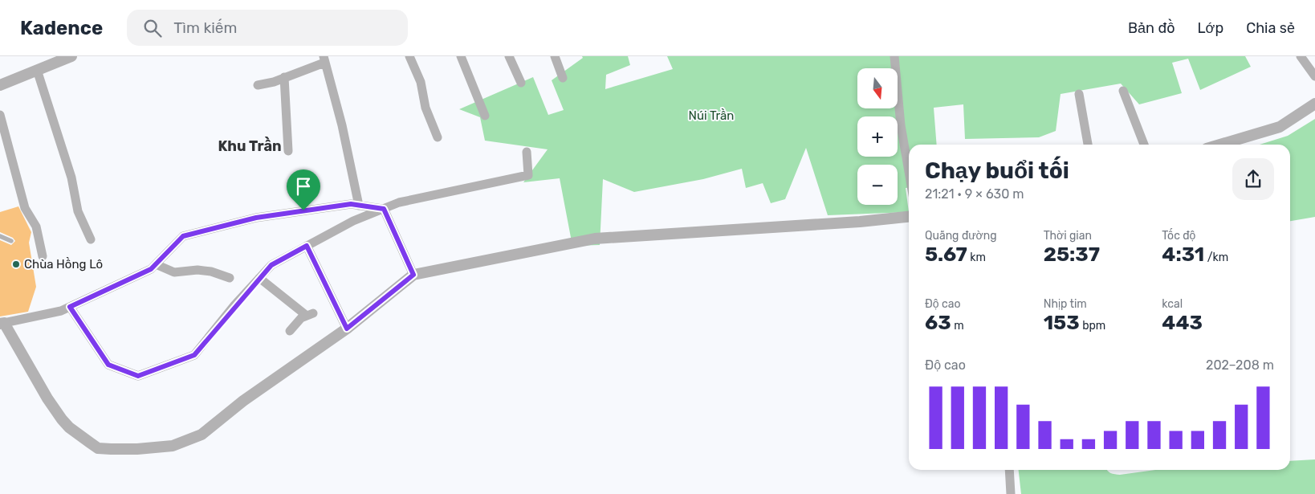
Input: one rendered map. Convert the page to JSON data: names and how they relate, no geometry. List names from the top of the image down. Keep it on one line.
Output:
{"districts":["Khu Trần"],"parks":["Núi Trần"],"places":["Chùa Hồng Lô"],"north":"bottom","page":{"header":"Kadence","search":"Tìm kiếm","nav":["Bản đồ","Lớp","Chia sẻ"],"map_buttons":["+","−"],"heading":["Chạy buổi tối","21:21 · 9 × 630 m"],"stats":[["Quãng đường","5.67 km"],["Thời gian","25:37"],["Tốc độ","4:31 /km"],["Độ cao","63 m"],["Nhịp tim","153 bpm"],["kcal","443"]],"chart":["Độ cao","202–208 m"]}}
